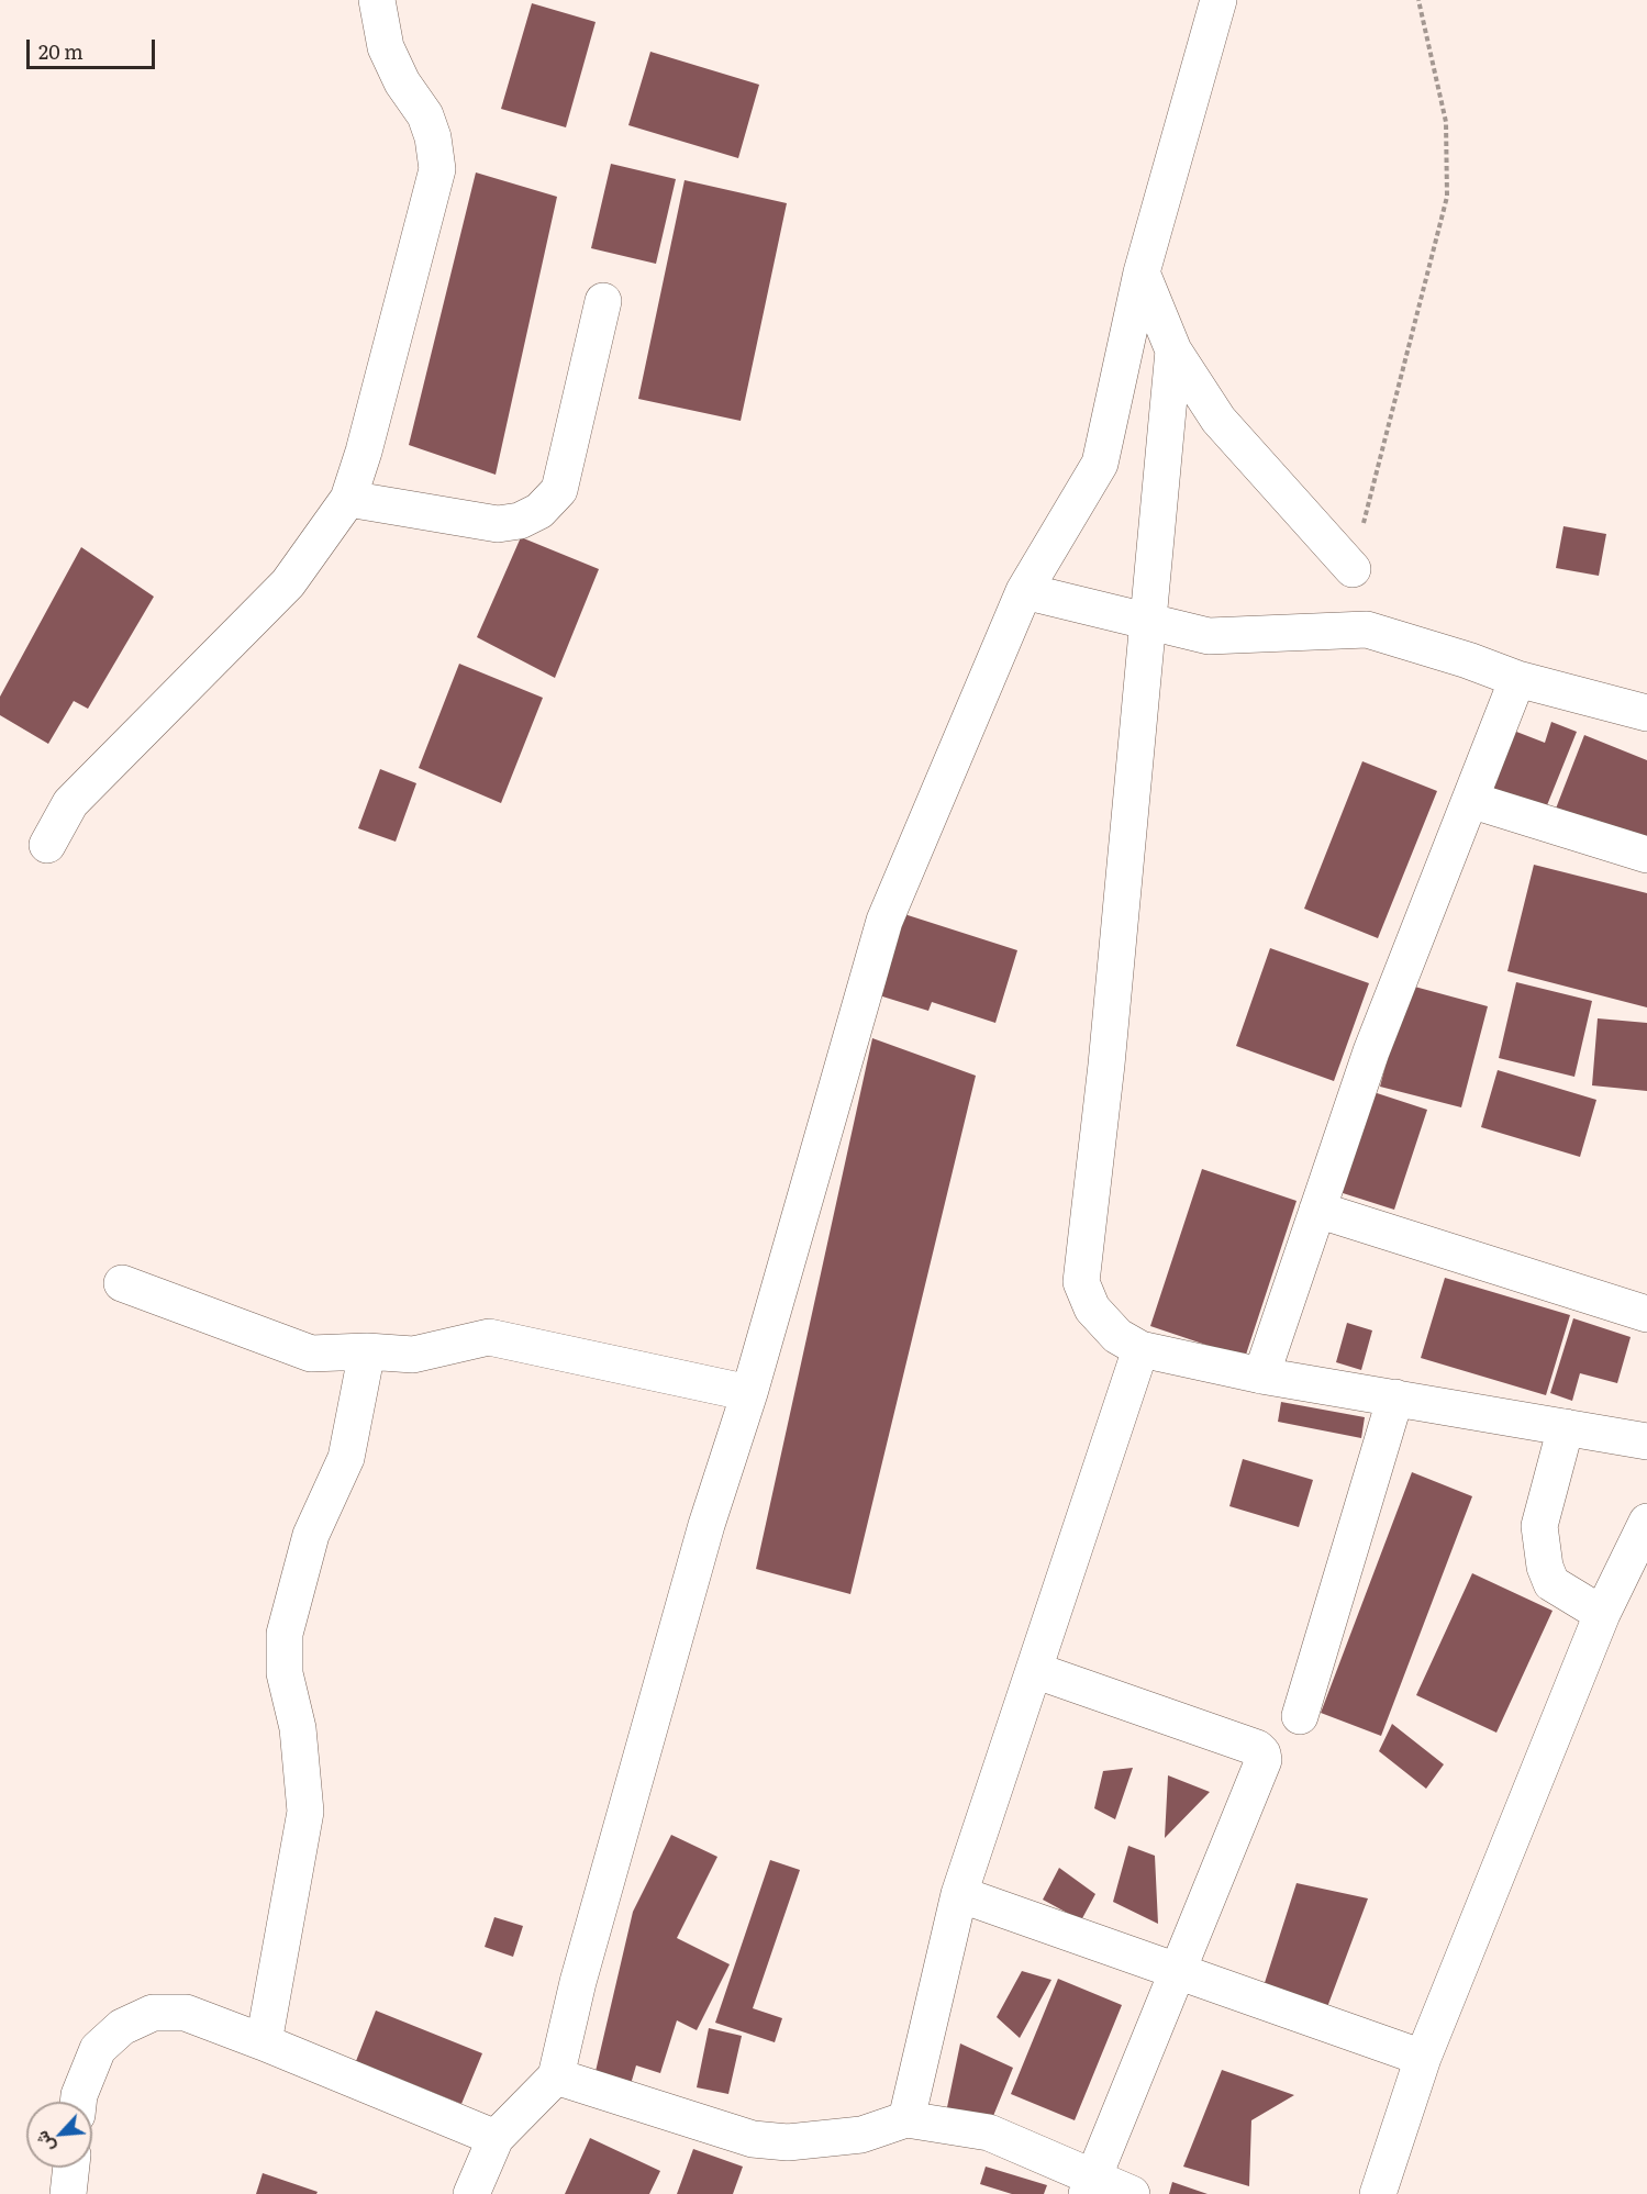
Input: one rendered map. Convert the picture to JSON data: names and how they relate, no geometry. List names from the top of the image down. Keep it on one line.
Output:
{"scale_bar":"20 m","north":"bottom left"}
